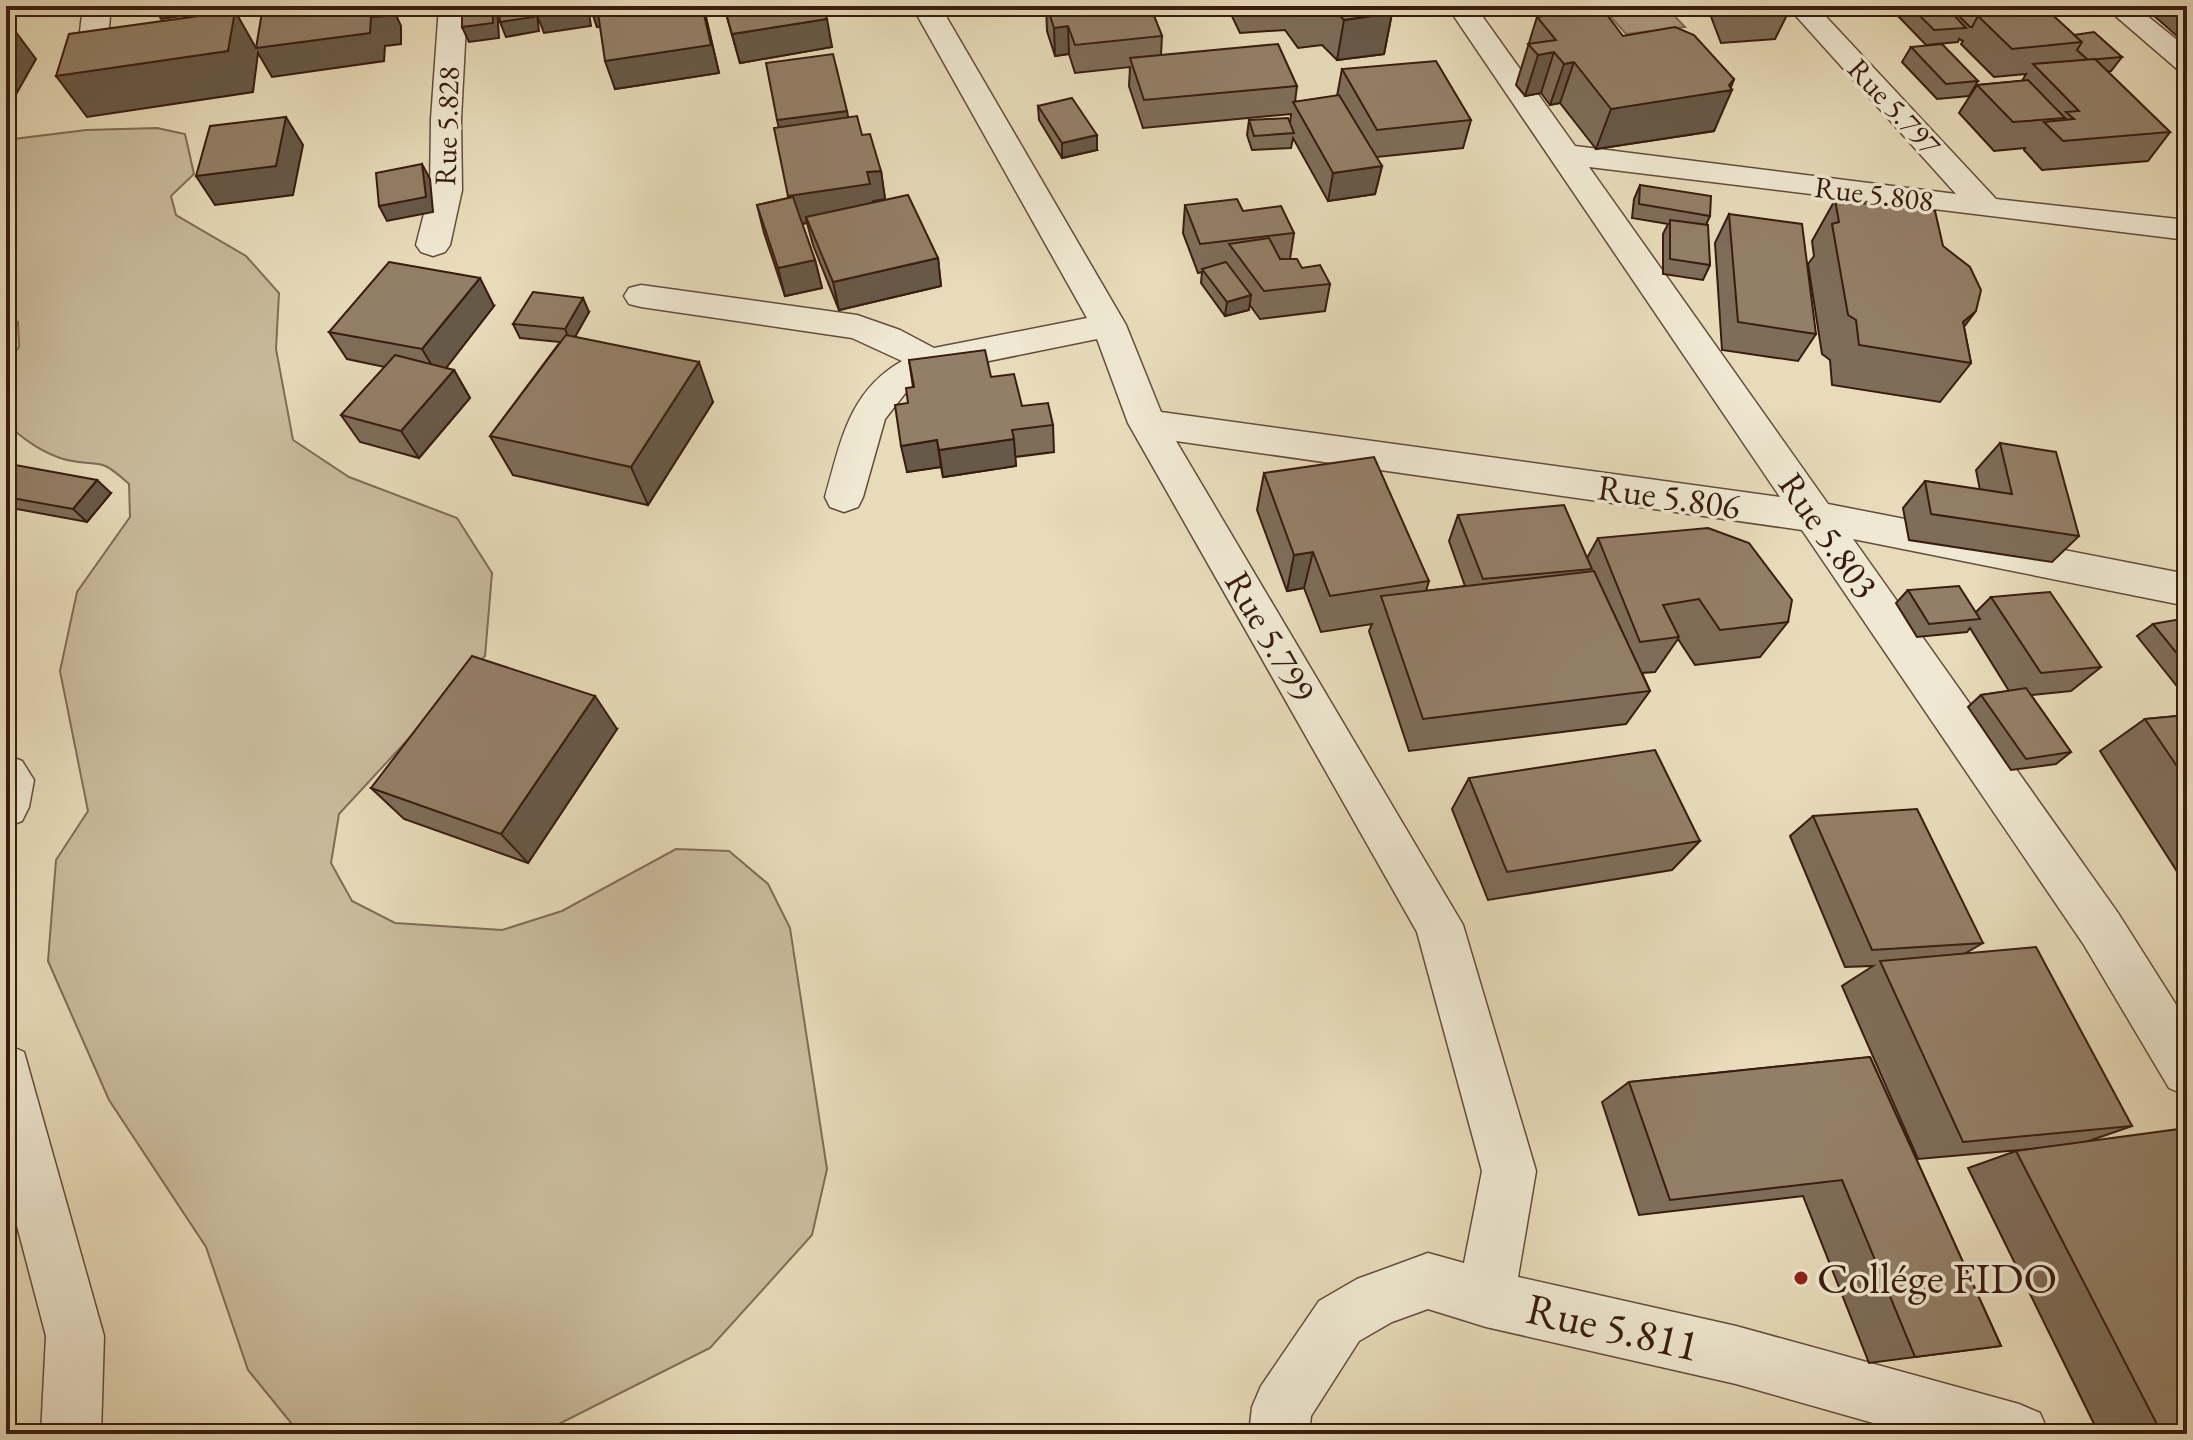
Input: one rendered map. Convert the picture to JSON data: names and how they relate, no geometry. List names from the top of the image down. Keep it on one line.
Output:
{"streets":{"street":["Rue 5.797","Rue 5.828","Rue 5.808","Rue 5.806","Rue 5.803","Rue 5.799","Rue 5.811"]},"crossings":[["Rue 5.797","Rue 5.808"],["Rue 5.808","Rue 5.803"],["Rue 5.806","Rue 5.803"],["Rue 5.806","Rue 5.799"],["Rue 5.799","Rue 5.811"]],"places":["Collége FIDO"]}
